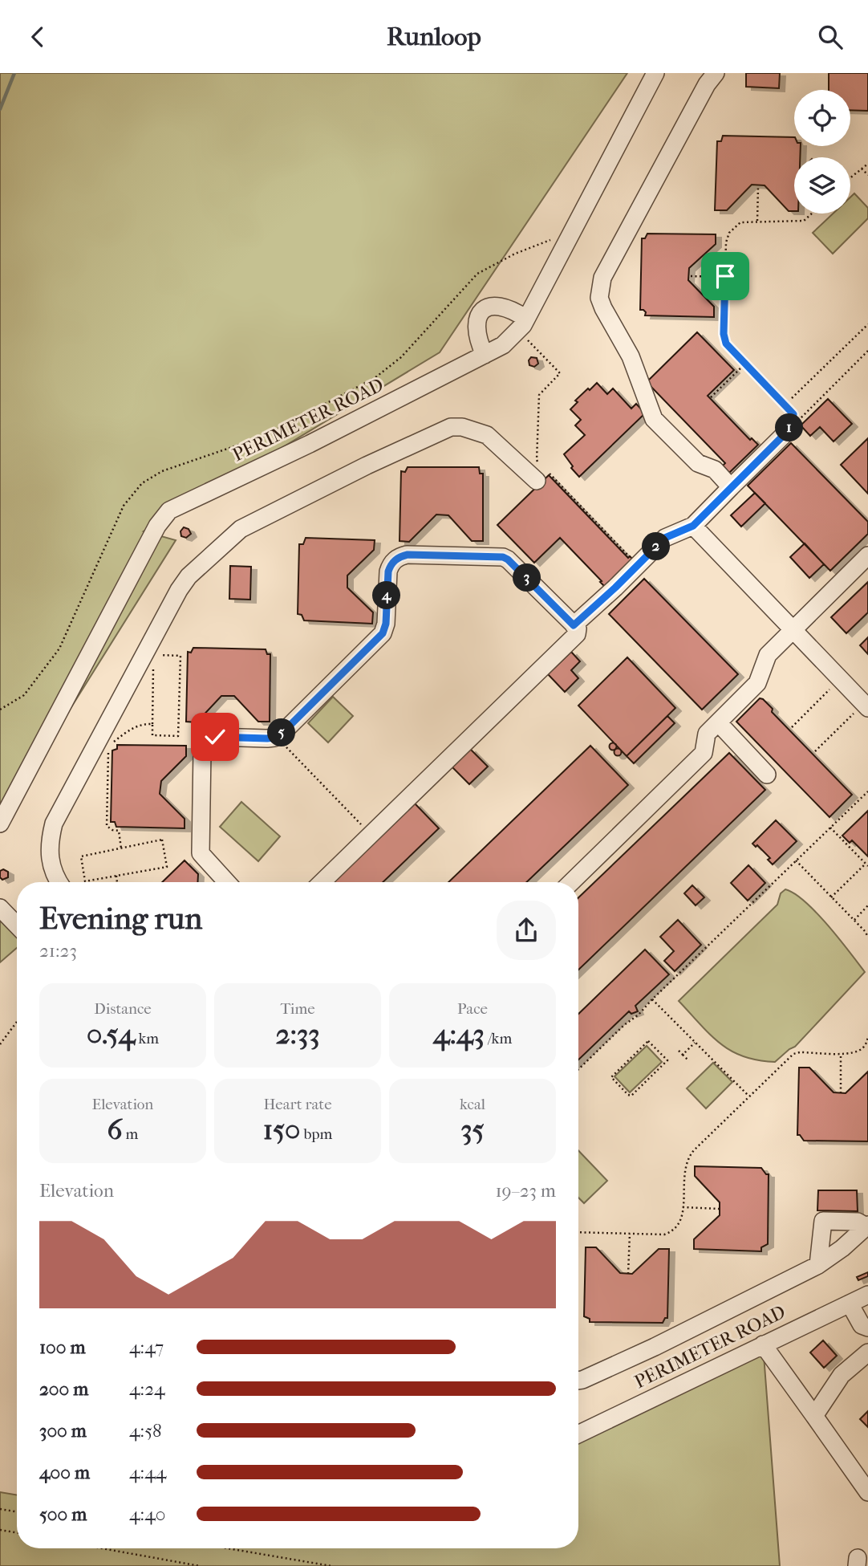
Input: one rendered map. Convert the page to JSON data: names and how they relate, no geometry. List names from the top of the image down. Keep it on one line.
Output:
{"streets":{"street":["PERIMETER ROAD"]},"page":{"header":"Runloop","pins":["1","2","3","4","5"],"heading":["Evening run","21:23"],"stats":[["Distance","0.54 km"],["Time","2:33"],["Pace","4:43 /km"],["Elevation","6 m"],["Heart rate","150 bpm"],["kcal","35"]],"chart":["Elevation","19–23 m"],"list":[{"name":"100 m","note":"4:47"},{"name":"200 m","note":"4:24"},{"name":"300 m","note":"4:58"},{"name":"400 m","note":"4:44"},{"name":"500 m","note":"4:40"}]}}
